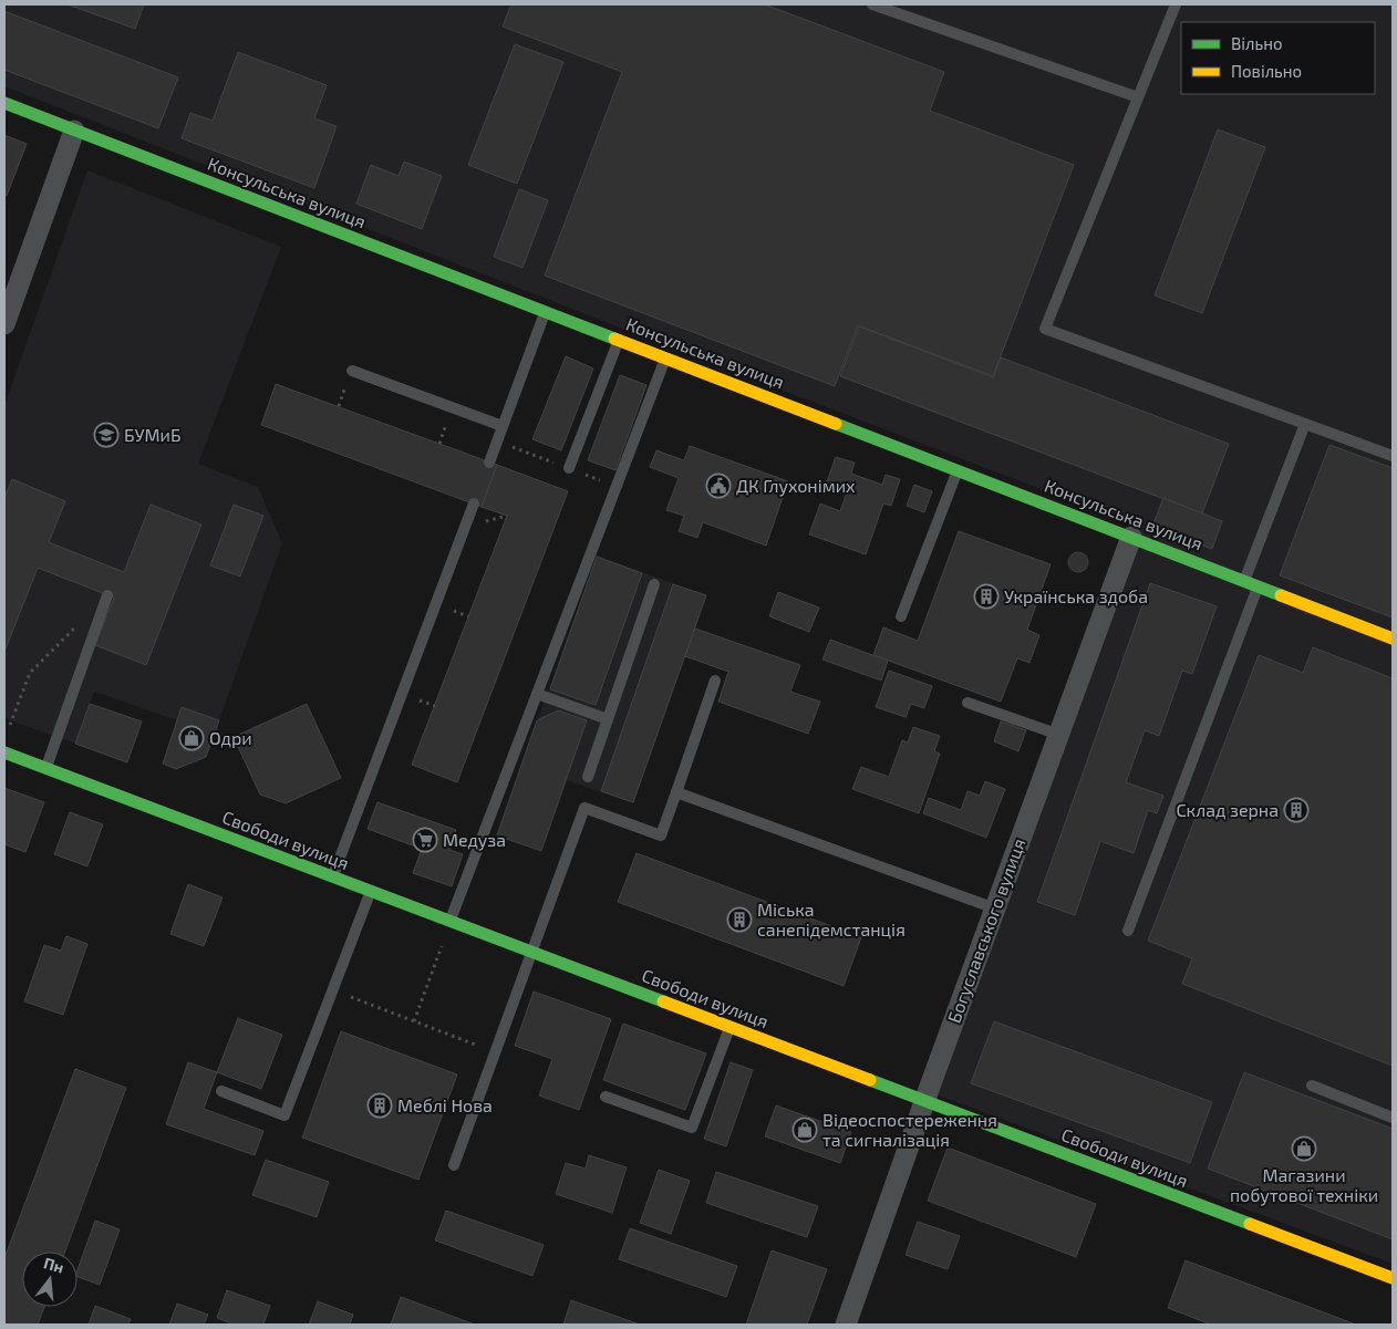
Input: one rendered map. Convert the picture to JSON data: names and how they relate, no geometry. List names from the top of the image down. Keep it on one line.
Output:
{"streets":{"street":["Консульська вулиця","Свободи вулиця","Богуславського вулиця"]},"crossings":[["Консульська вулиця","Богуславського вулиця"],["Свободи вулиця","Богуславського вулиця"]],"places":{"school or university":["БУМиБ"],"public building":["ДК Глухонімих"],"building":["Українська здоба","Склад зерна","Міська санепідемстанція","Меблі Нова"],"shop":["Одри","Відеоспостереження та сигналізація","Магазини побутової техніки"],"supermarket":["Медуза"]},"legend":["Вільно","Повільно"],"north":"top"}
